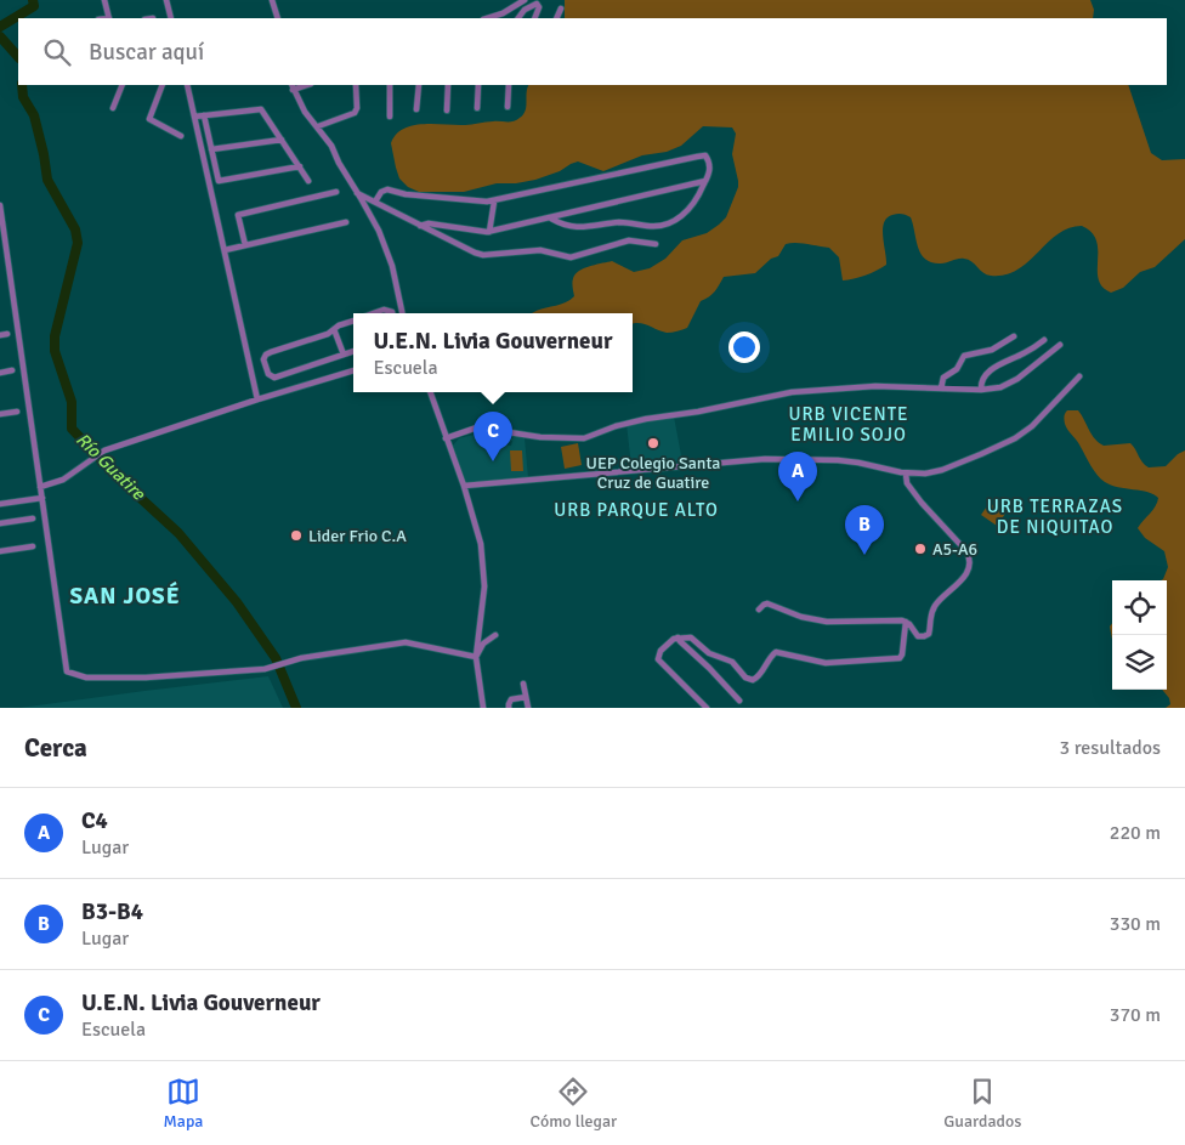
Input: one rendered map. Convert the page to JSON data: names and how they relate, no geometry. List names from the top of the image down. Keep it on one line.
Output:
{"districts":["URB VICENTE EMILIO SOJO","URB TERRAZAS DE NIQUITAO","URB PARQUE ALTO","SAN JOSÉ"],"water":["Río Guatire"],"places":["UEP Colegio Santa Cruz de Guatire","Lider Frio C.A","A5-A6"],"page":{"search":"Buscar aquí","popup":["U.E.N. Livia Gouverneur","Escuela"],"pins":["C","A","B"],"heading":["Cerca","3 resultados"],"list":[{"mark":"A","name":"C4","note":"Lugar","value":"220 m"},{"mark":"B","name":"B3-B4","note":"Lugar","value":"330 m"},{"mark":"C","name":"U.E.N. Livia Gouverneur","note":"Escuela","value":"370 m"}],"nav":["Mapa","Cómo llegar","Guardados"]}}
